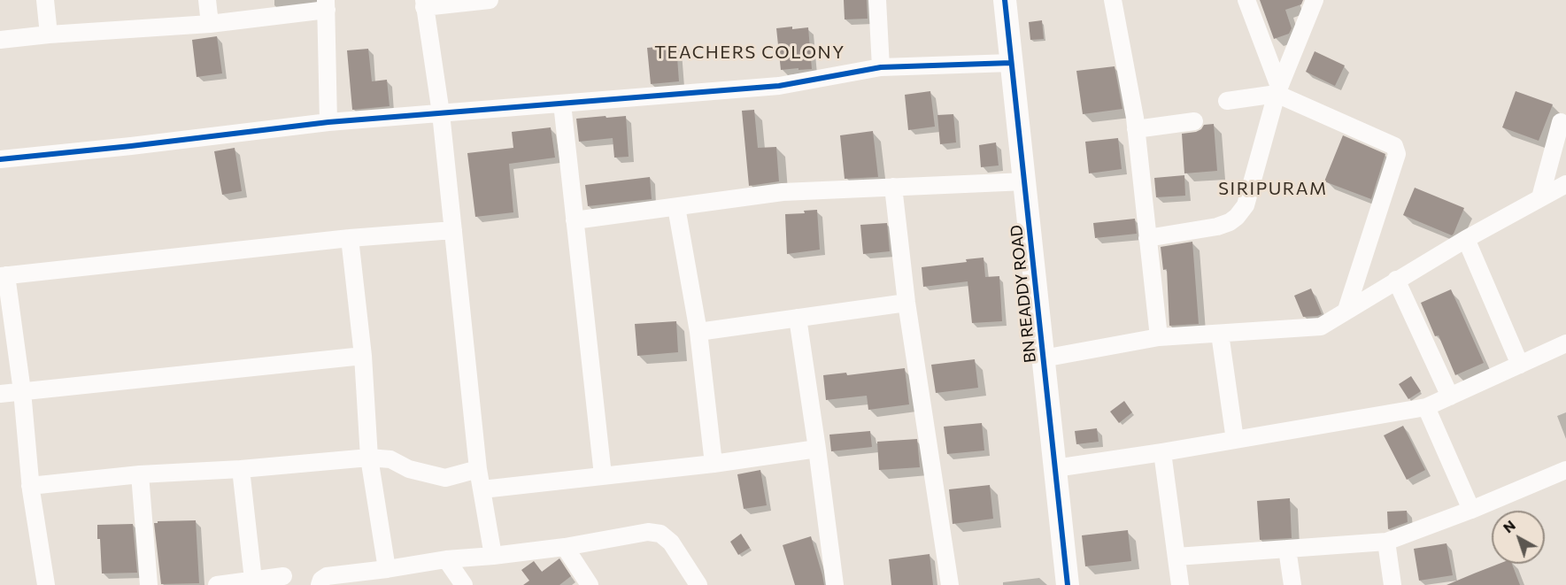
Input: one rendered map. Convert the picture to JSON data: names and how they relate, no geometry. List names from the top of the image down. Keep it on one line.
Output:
{"streets":{"street":["BN READDY ROAD"]},"districts":["TEACHERS COLONY","SIRIPURAM"],"north":"top left"}
